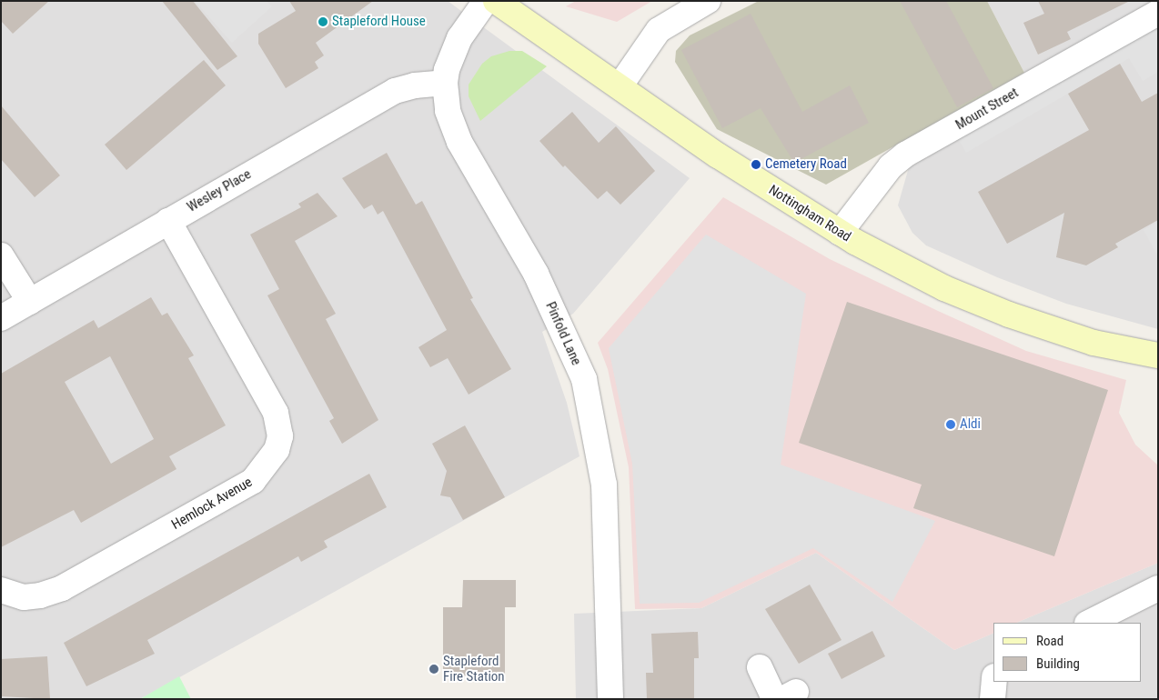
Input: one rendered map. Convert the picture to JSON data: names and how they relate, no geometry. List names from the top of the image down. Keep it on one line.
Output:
{"streets":{"main road":["Nottingham Road"],"street":["Mount Street","Wesley Place","Pinfold Lane","Hemlock Avenue"]},"crossings":[["Mount Street","Nottingham Road"],["Wesley Place","Pinfold Lane"],["Wesley Place","Hemlock Avenue"]],"places":["Stapleford House","Cemetery Road","Aldi","Stapleford Fire Station"],"legend":["Road","Building"]}
